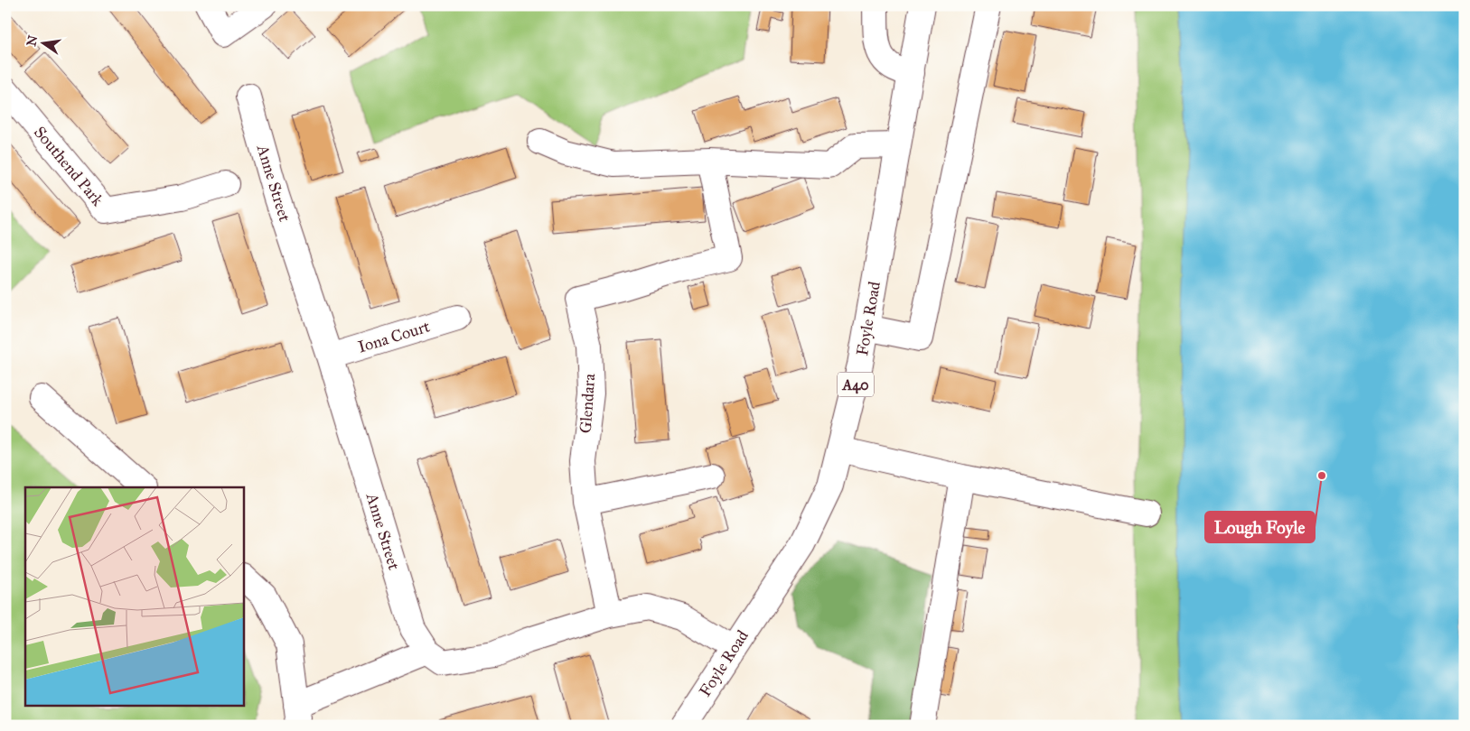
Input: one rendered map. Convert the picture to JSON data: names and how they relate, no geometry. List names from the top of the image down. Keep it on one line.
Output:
{"streets":{"street":["Southend Park","Anne Street","Foyle Road","Iona Court","A40","Glendara"]},"crossings":[["Anne Street","Foyle Road"],["Anne Street","Iona Court"],["Anne Street","Glendara"]],"places":["Lough Foyle"],"north":"left"}
